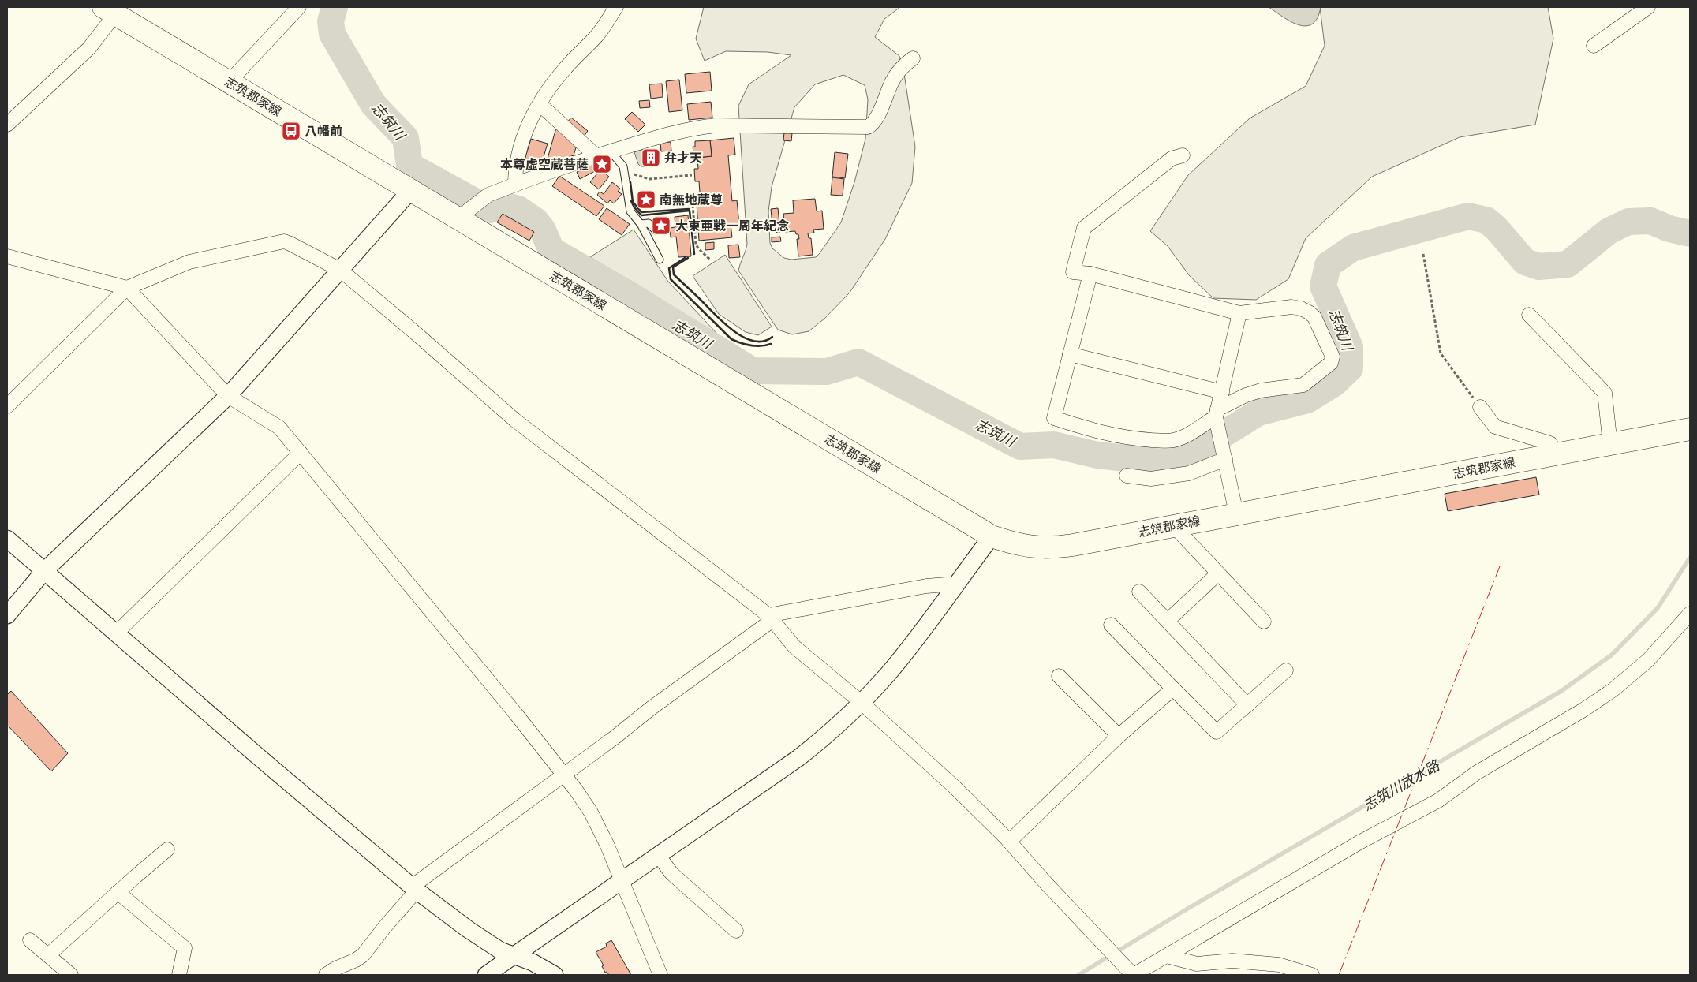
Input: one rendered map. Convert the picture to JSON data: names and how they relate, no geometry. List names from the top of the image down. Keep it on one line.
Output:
{"streets":{"main road":["志筑郡家線"]},"water":["志筑川","志筑川放水路"],"places":{"bus stop":["八幡前"],"building":["弁才天"],"place":["本尊虚空蔵菩薩","南無地蔵尊","大東亜戦一周年紀念"]}}
